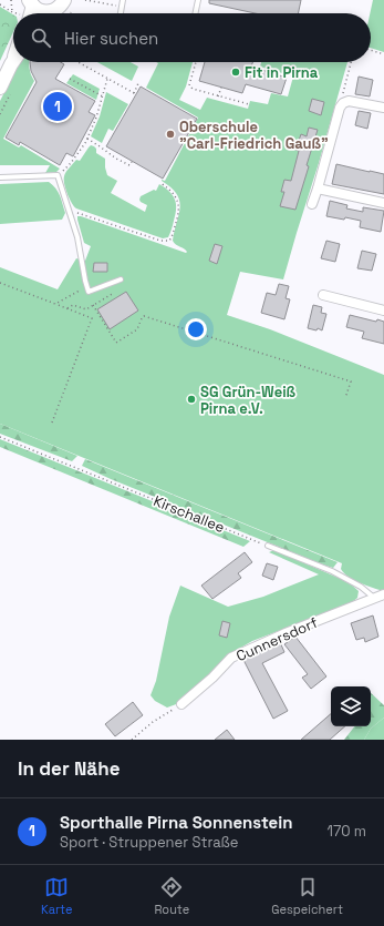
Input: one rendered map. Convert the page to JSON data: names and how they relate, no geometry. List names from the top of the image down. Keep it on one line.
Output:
{"streets":{"street":["Cunnersdorf"],"path":["Kirschallee"]},"places":["Fit in Pirna","Oberschule \"Carl-Friedrich Gauß\"","SG Grün-Weiß Pirna e.V."],"page":{"search":"Hier suchen","pins":"1","heading":"In der Nähe","list":[{"mark":"1","name":"Sporthalle Pirna Sonnenstein","note":"Sport · Struppener Straße","value":"170 m"}],"nav":["Karte","Route","Gespeichert"]}}
